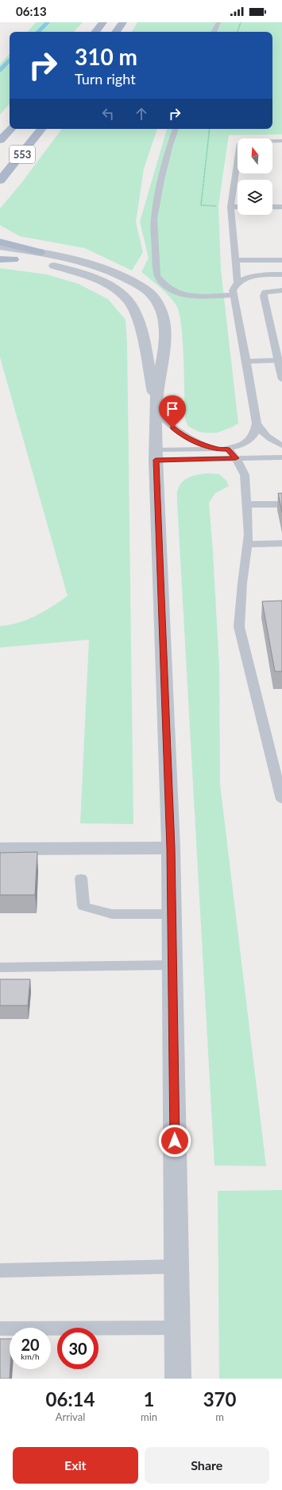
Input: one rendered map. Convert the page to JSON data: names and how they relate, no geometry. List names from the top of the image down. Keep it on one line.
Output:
{"streets":{"main road":["553"]},"north":"top","page":{"status":"06:13","turn":["310 m","Turn right"],"speed":"20 km/h","limit":"30","eta":["06:14","Arrival","1","min","370","m"],"buttons":["Exit","Share"]}}
